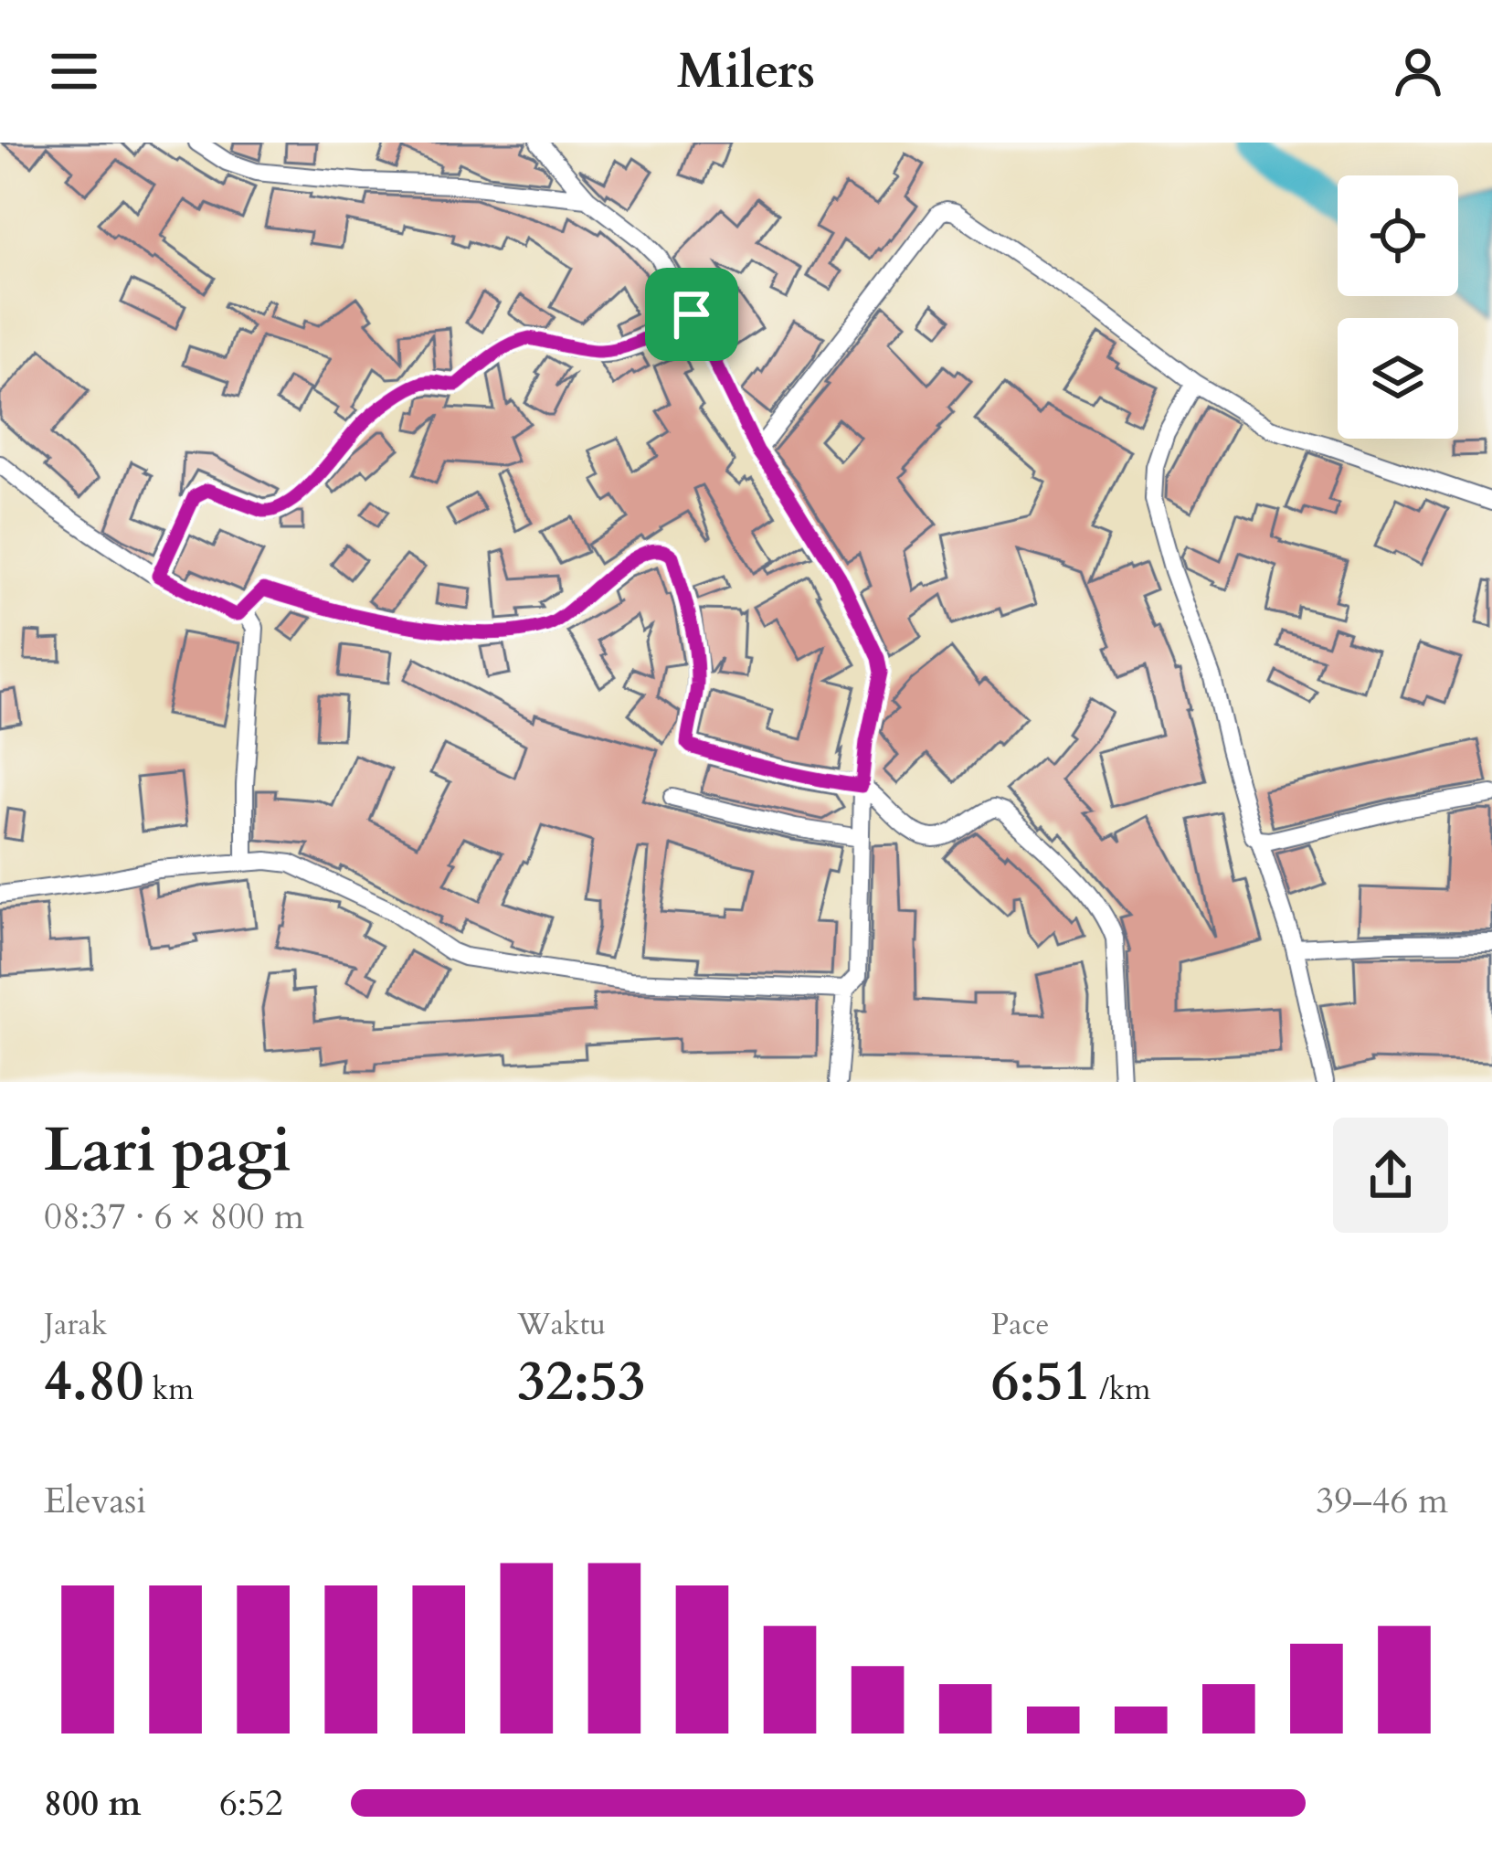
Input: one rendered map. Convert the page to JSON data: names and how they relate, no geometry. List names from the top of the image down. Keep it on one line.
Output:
{"page":{"header":"Milers","heading":["Lari pagi","08:37 · 6 × 800 m"],"stats":[["Jarak","4.80 km"],["Waktu","32:53"],["Pace","6:51 /km"]],"chart":["Elevasi","39–46 m"],"list":[{"name":"800 m","note":"6:52"}]}}
